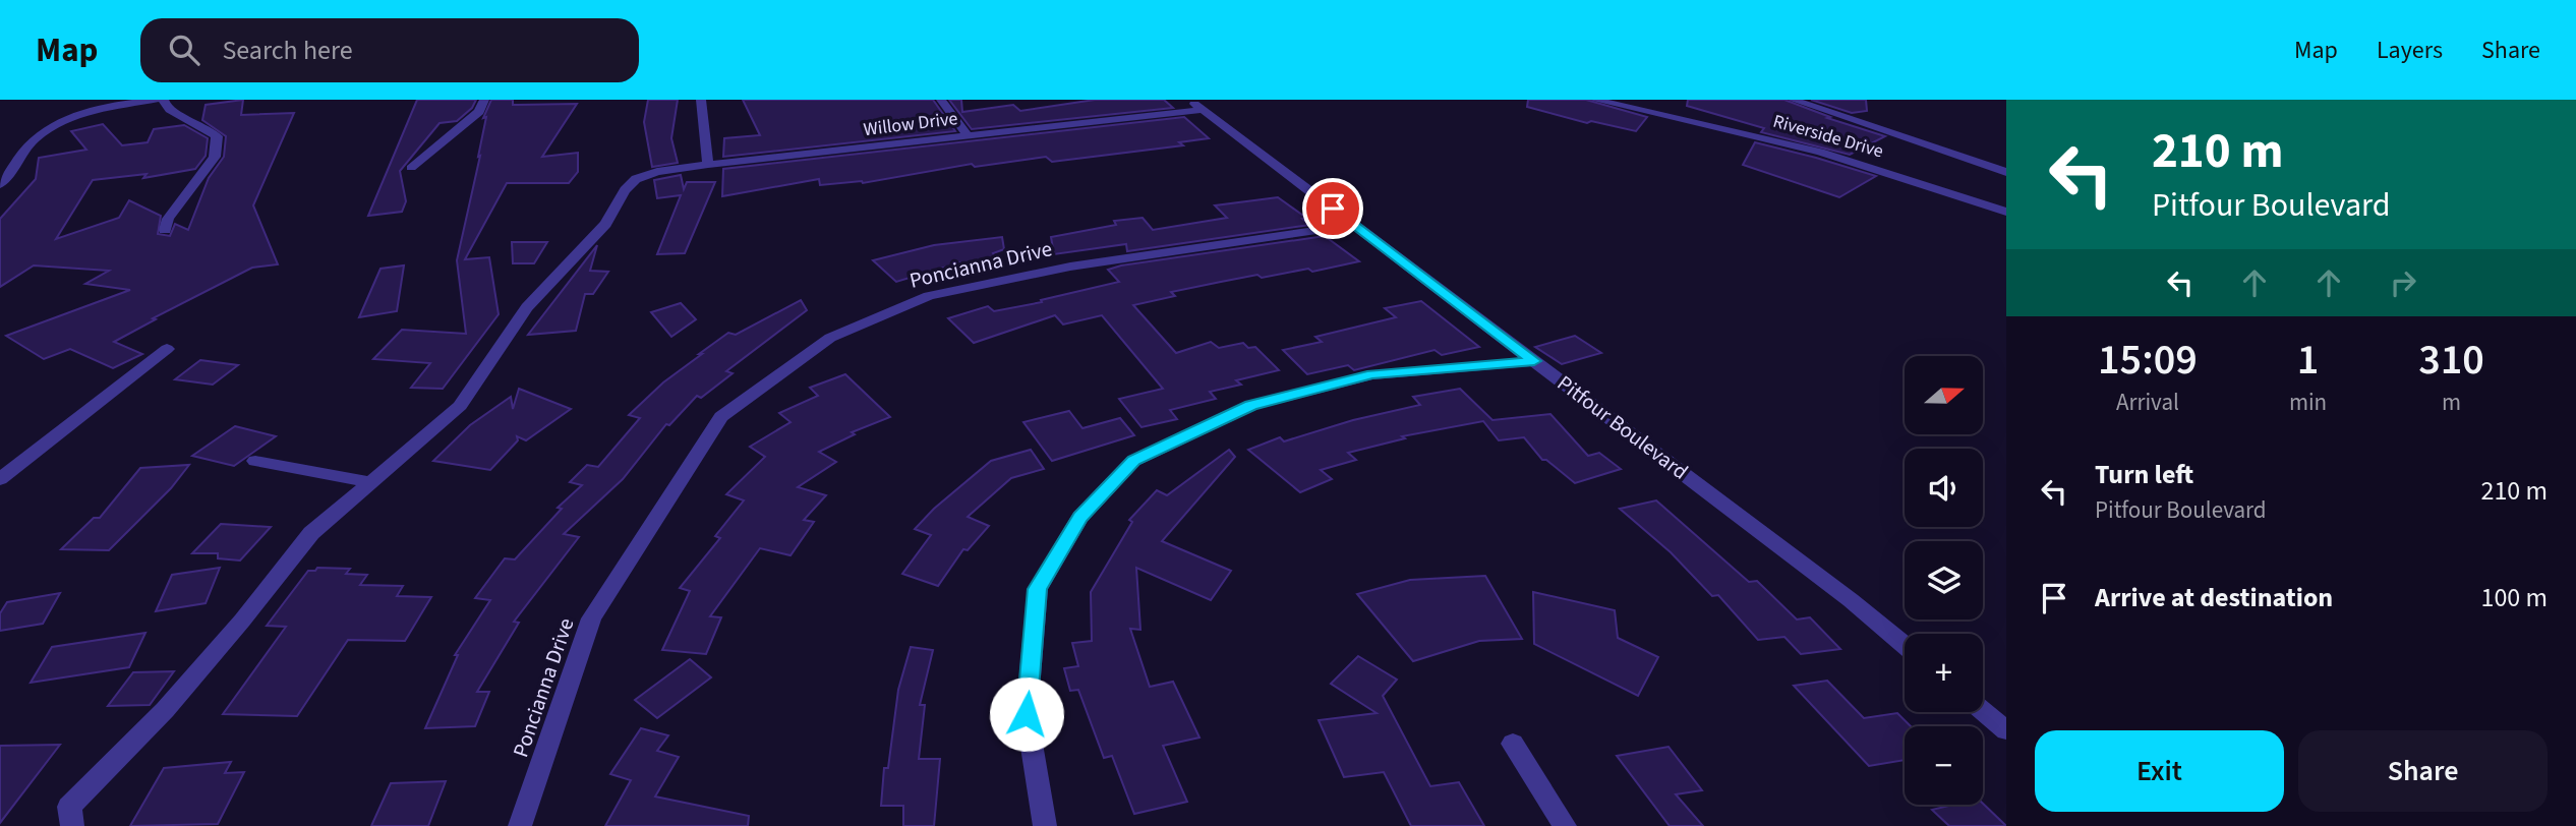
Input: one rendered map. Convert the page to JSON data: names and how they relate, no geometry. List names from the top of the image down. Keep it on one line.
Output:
{"streets":{"street":["Willow Drive","Riverside Drive","Poncianna Drive","Pitfour Boulevard"]},"crossings":[["Willow Drive","Pitfour Boulevard"],["Poncianna Drive","Pitfour Boulevard"]],"north":"right","page":{"header":"Map","search":"Search here","nav":["Map","Layers","Share"],"turn":["210 m","Pitfour Boulevard"],"eta":["15:09","Arrival","1","min","310","m"],"map_buttons":["+","−"],"list":[{"name":"Turn left","note":"Pitfour Boulevard","value":"210 m"},{"name":"Arrive at destination","value":"100 m"}],"buttons":["Exit","Share"]}}
